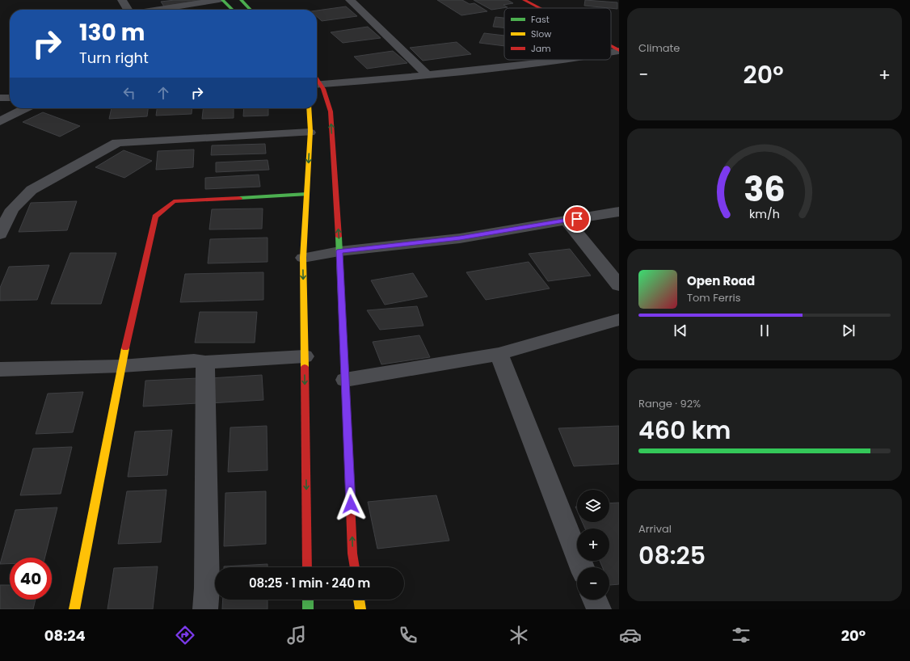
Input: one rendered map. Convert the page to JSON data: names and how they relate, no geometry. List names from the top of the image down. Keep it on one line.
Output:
{"legend":["Fast","Slow","Jam"],"page":{"tile":["Climate",["Range · 92%","460 km"],["Arrival","08:25"]],"turn":["130 m","Turn right"],"heat":["−","20°","+"],"song":["Open Road","Tom Ferris"],"map_buttons":["+","−"],"limit":"40","trip":"08:25 · 1 min · 240 m","tabs":["08:24","20°"],"gauge":["36","km/h"]}}
